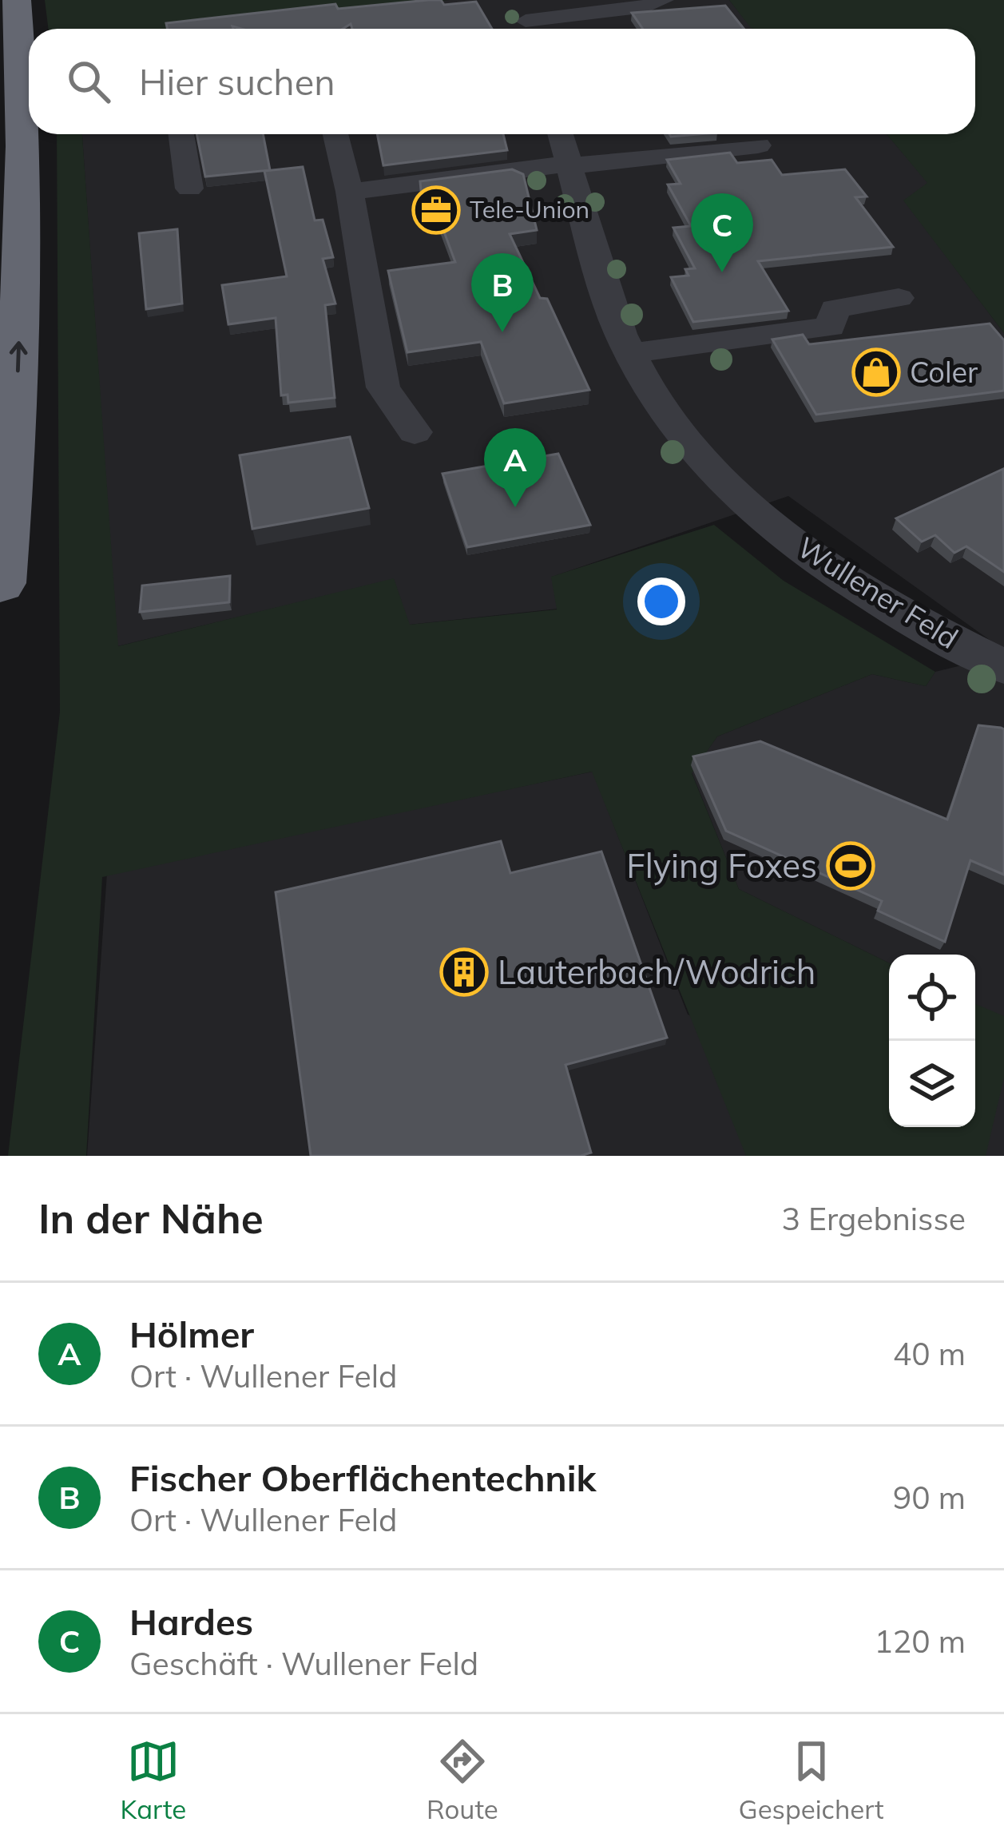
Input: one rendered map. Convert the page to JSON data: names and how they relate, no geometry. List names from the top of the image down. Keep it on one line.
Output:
{"streets":{"street":["Wullener Feld"]},"places":{"office":["Tele-Union"],"shop":["Coler"],"sports":["Flying Foxes"],"building":["Lauterbach/Wodrich"]},"page":{"search":"Hier suchen","pins":["C","B","A"],"heading":["In der Nähe","3 Ergebnisse"],"list":[{"mark":"A","name":"Hölmer","note":"Ort · Wullener Feld","value":"40 m"},{"mark":"B","name":"Fischer Oberflächentechnik","note":"Ort · Wullener Feld","value":"90 m"},{"mark":"C","name":"Hardes","note":"Geschäft · Wullener Feld","value":"120 m"}],"nav":["Karte","Route","Gespeichert"]}}
